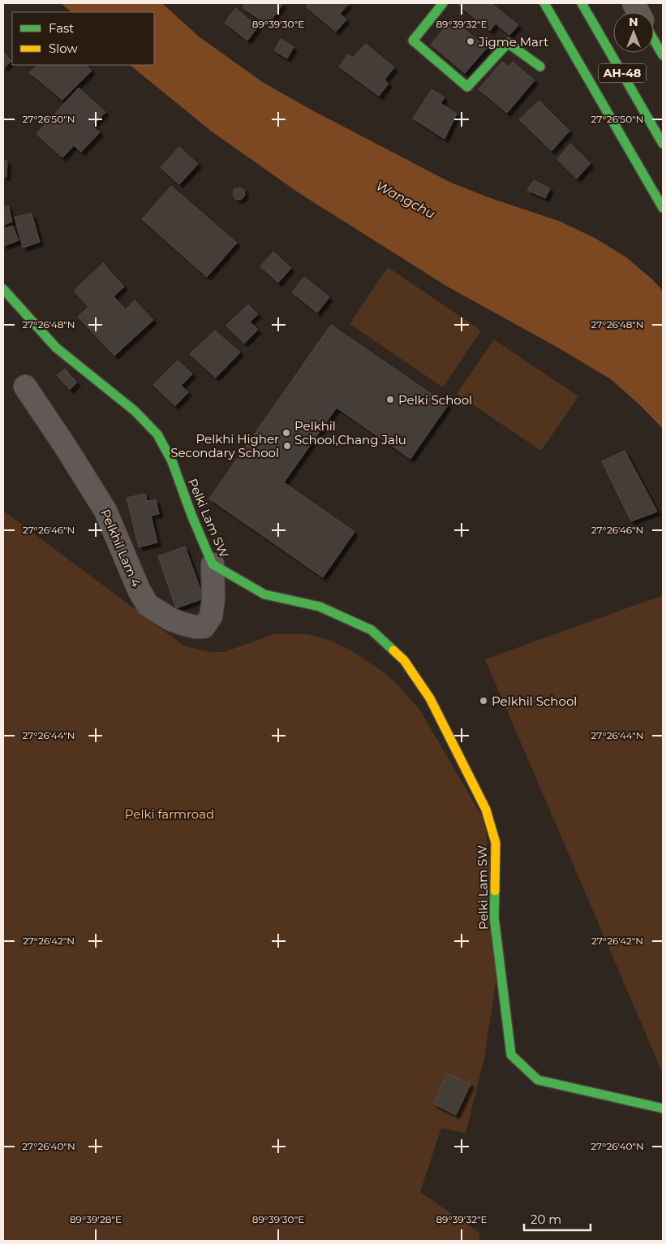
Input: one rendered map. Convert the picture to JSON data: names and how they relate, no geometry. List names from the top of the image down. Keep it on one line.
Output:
{"streets":{"main road":["AH-48","Pelki Lam SW"],"street":["Pelkhil Lam 4"]},"crossings":[["Pelki Lam SW","Pelkhil Lam 4"]],"water":["Wangchu"],"parks":["Pelki farmroad"],"places":["Jigme Mart","Pelki School","Pelkhil School,Chang Jalu","Pelkhi Higher Secondary School","Pelkhil School"],"legend":["Fast","Slow"],"scale_bar":"20 m","north":"top","coordinates":["89°39'30\"E","89°39'32\"E","27°26'50\"N","27°26'48\"N","27°26'46\"N","27°26'44\"N","27°26'42\"N","27°26'40\"N","89°39'28\"E"]}
